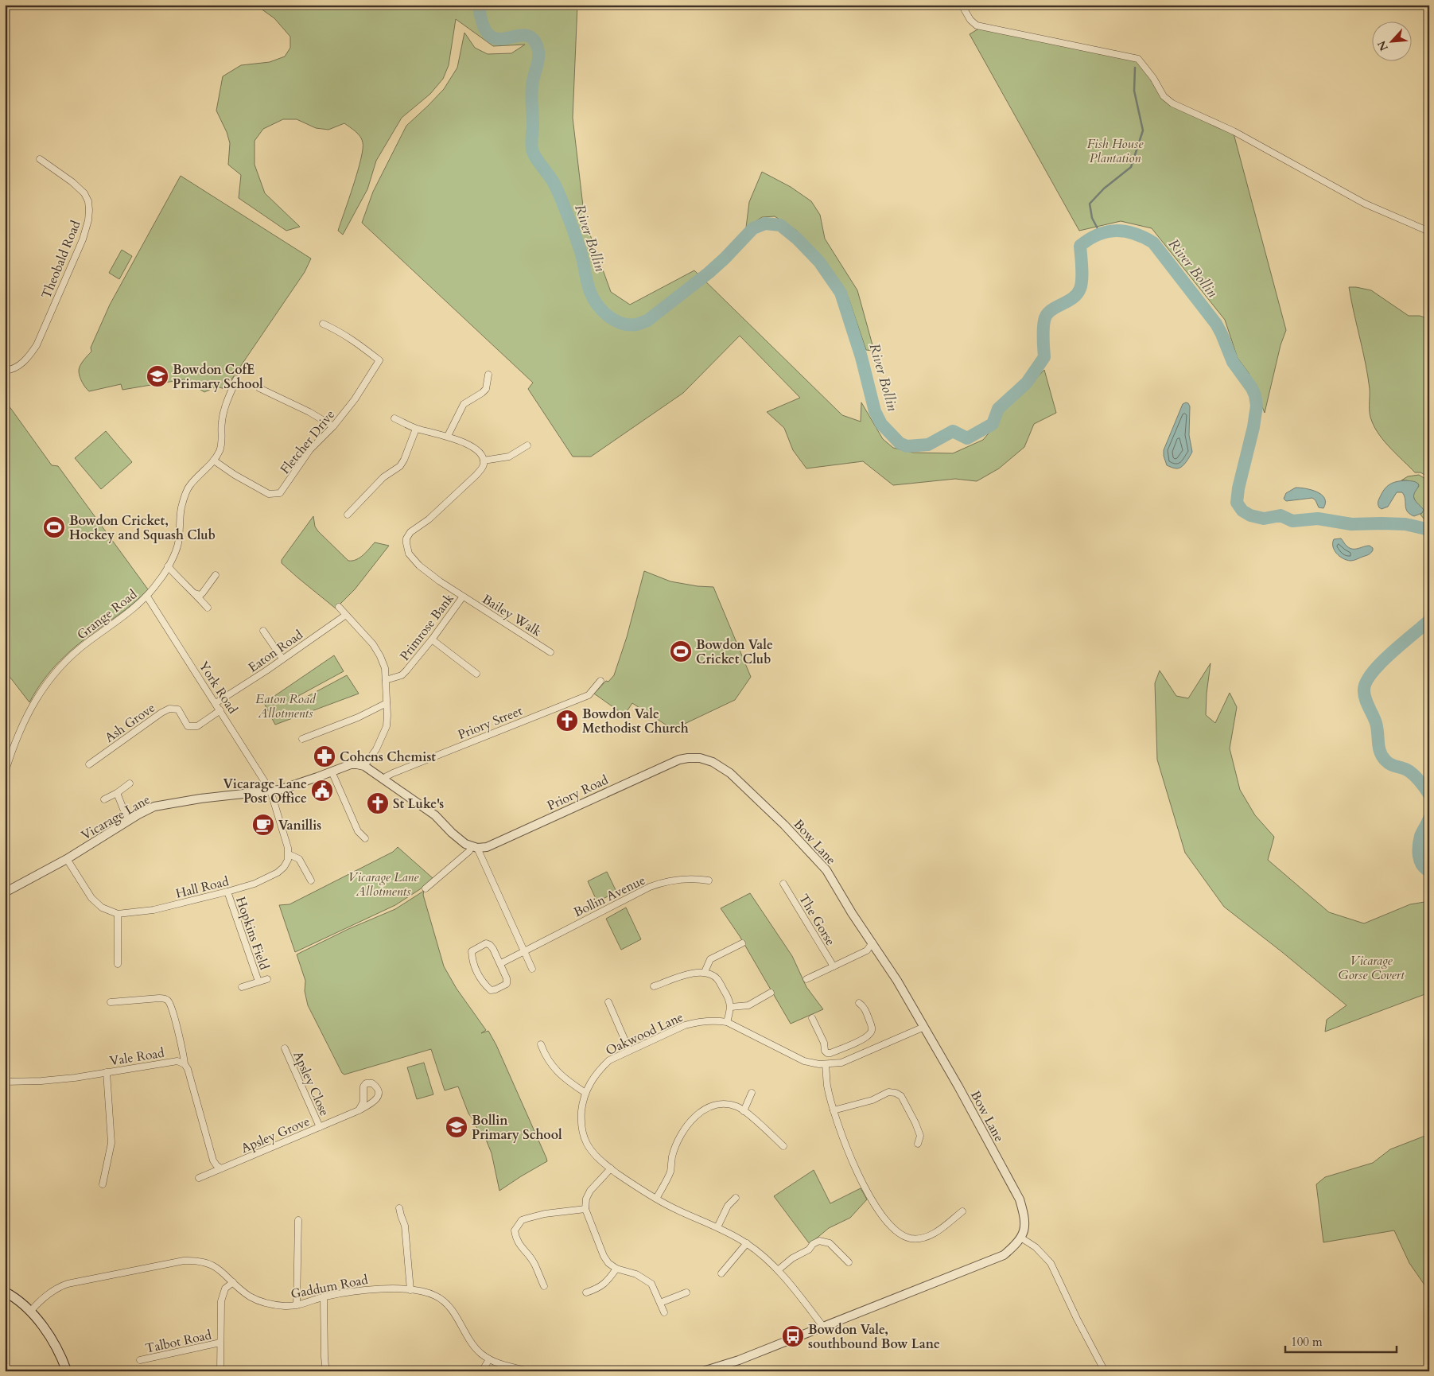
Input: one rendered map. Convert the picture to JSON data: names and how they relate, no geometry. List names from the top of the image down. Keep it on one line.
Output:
{"streets":{"street":["Theobald Road","Fletcher Drive","Grange Road","Bailey Walk","Primrose Bank","Eaton Road","York Road","Ash Grove","Priory Street","Priory Road","Vicarage Lane","Bow Lane","Hall Road","Bollin Avenue","The Gorse","Hopkins Field","Oakwood Lane","Vale Road","Apsley Close","Apsley Grove","Gaddum Road","Talbot Road"]},"crossings":[["Fletcher Drive","Grange Road"],["Grange Road","York Road"],["Bailey Walk","Primrose Bank"],["Eaton Road","York Road"],["York Road","Ash Grove"],["York Road","Vicarage Lane"],["Priory Road","Bow Lane"],["Bow Lane","Oakwood Lane"],["Hall Road","Hopkins Field"],["Apsley Close","Apsley Grove"]],"water":["River Bollin"],"parks":["Fish House Plantation","Eaton Road Allotments","Vicarage Lane Allotments","Vicarage Gorse Covert"],"places":{"school or university":["Bowdon CofE Primary School","Bollin Primary School"],"sports":["Bowdon Cricket, Hockey and Squash Club","Bowdon Vale Cricket Club"],"church":["Bowdon Vale Methodist Church","St Luke's"],"pharmacy":["Cohens Chemist"],"public building":["Vicarage Lane Post Office"],"cafe":["Vanillis"],"bus stop":["Bowdon Vale, southbound Bow Lane"]},"scale_bar":"100 m","north":"bottom left"}
